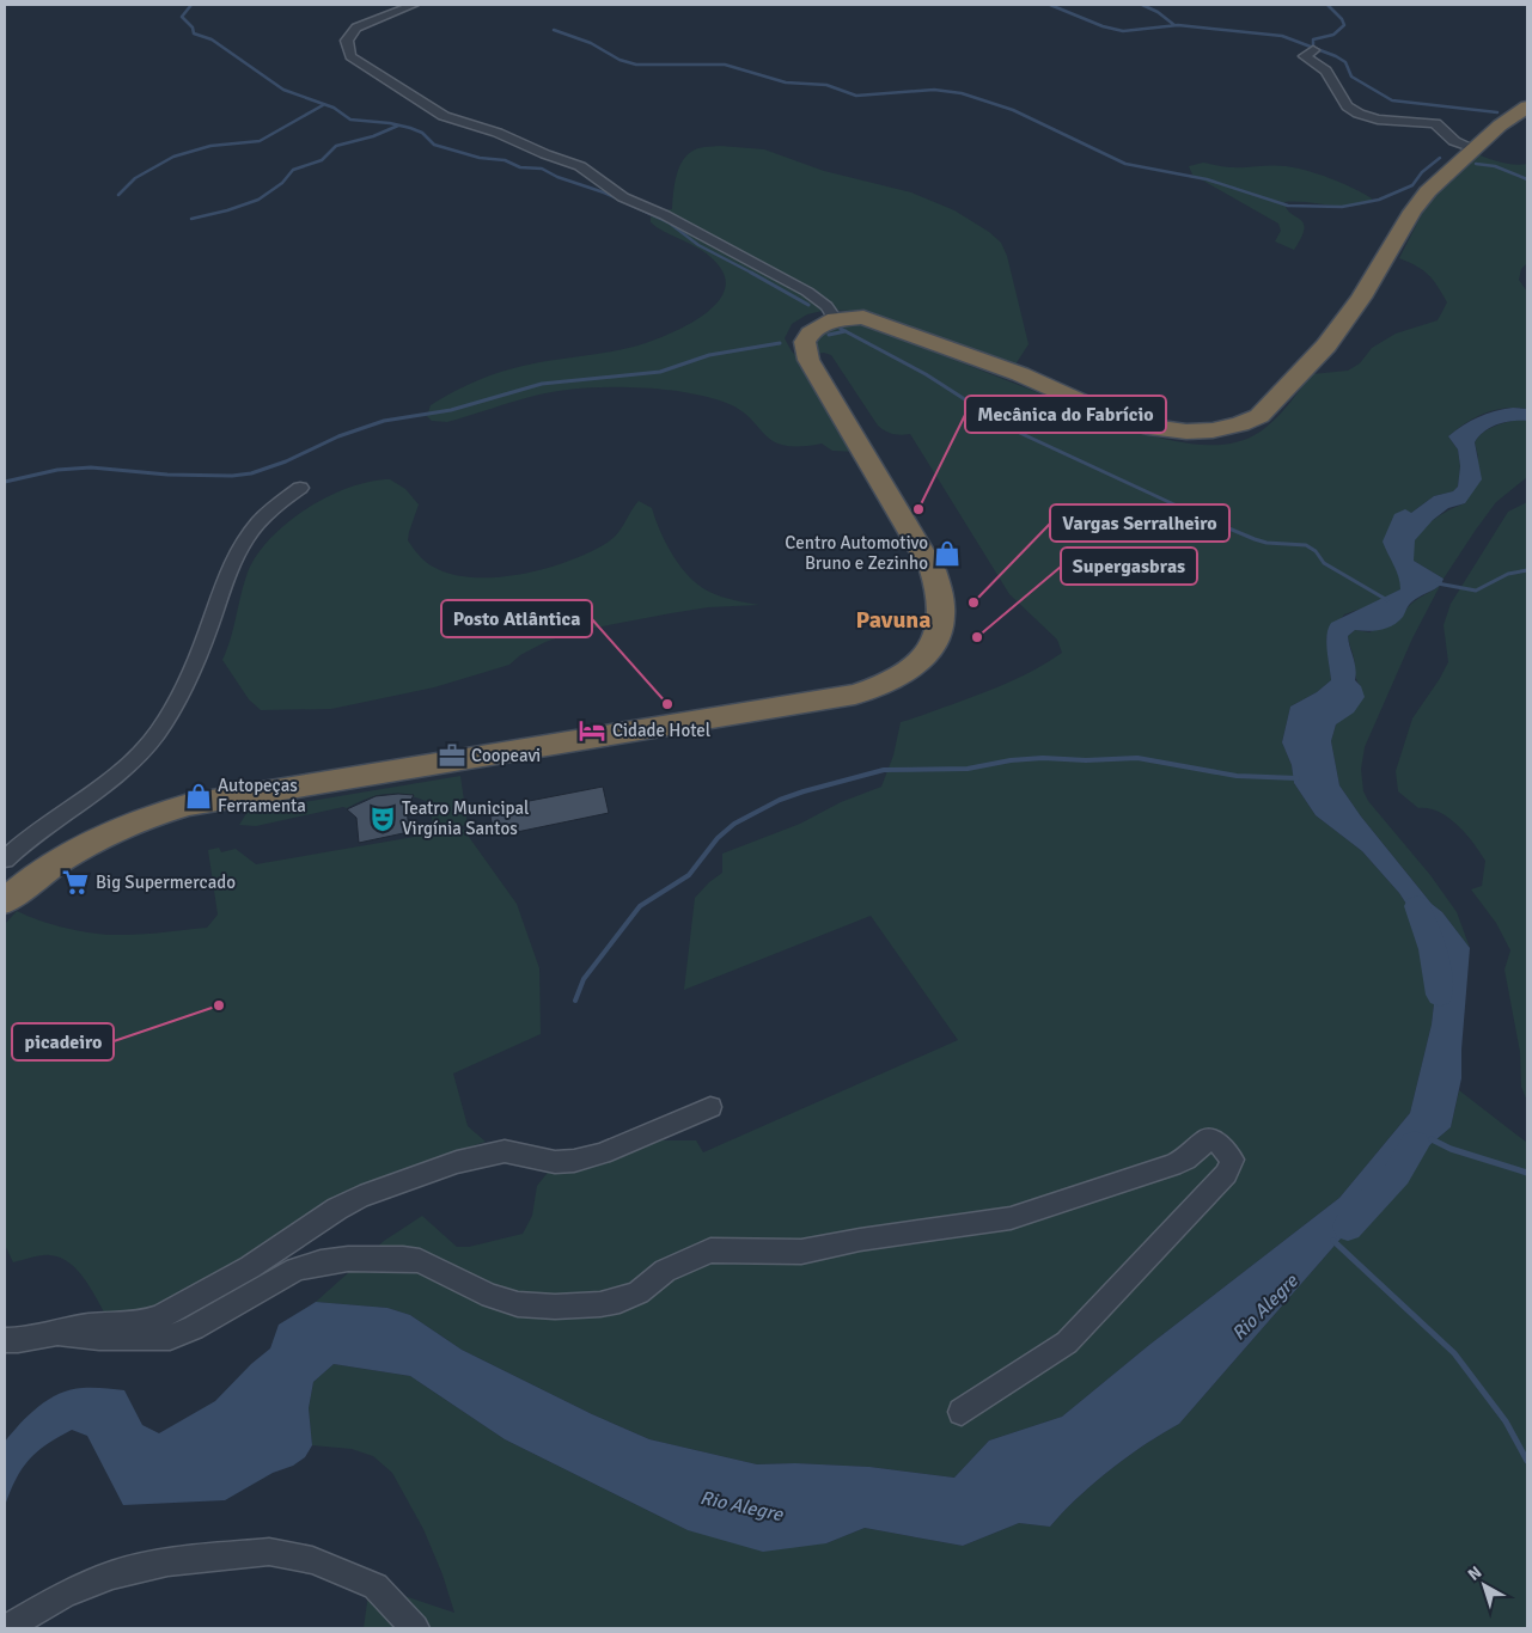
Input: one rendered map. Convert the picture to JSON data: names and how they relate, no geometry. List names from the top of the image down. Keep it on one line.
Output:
{"districts":["Pavuna"],"water":["Rio Alegre"],"places":{"other":["Mecânica do Fabrício","Vargas Serralheiro","Supergasbras","Posto Atlântica","picadeiro"],"shop":["Centro Automotivo Bruno e Zezinho","Autopeças Ferramenta"],"hotel":["Cidade Hotel"],"office":["Coopeavi"],"theatre":["Teatro Municipal Virgínia Santos"],"supermarket":["Big Supermercado"]},"north":"top left"}
